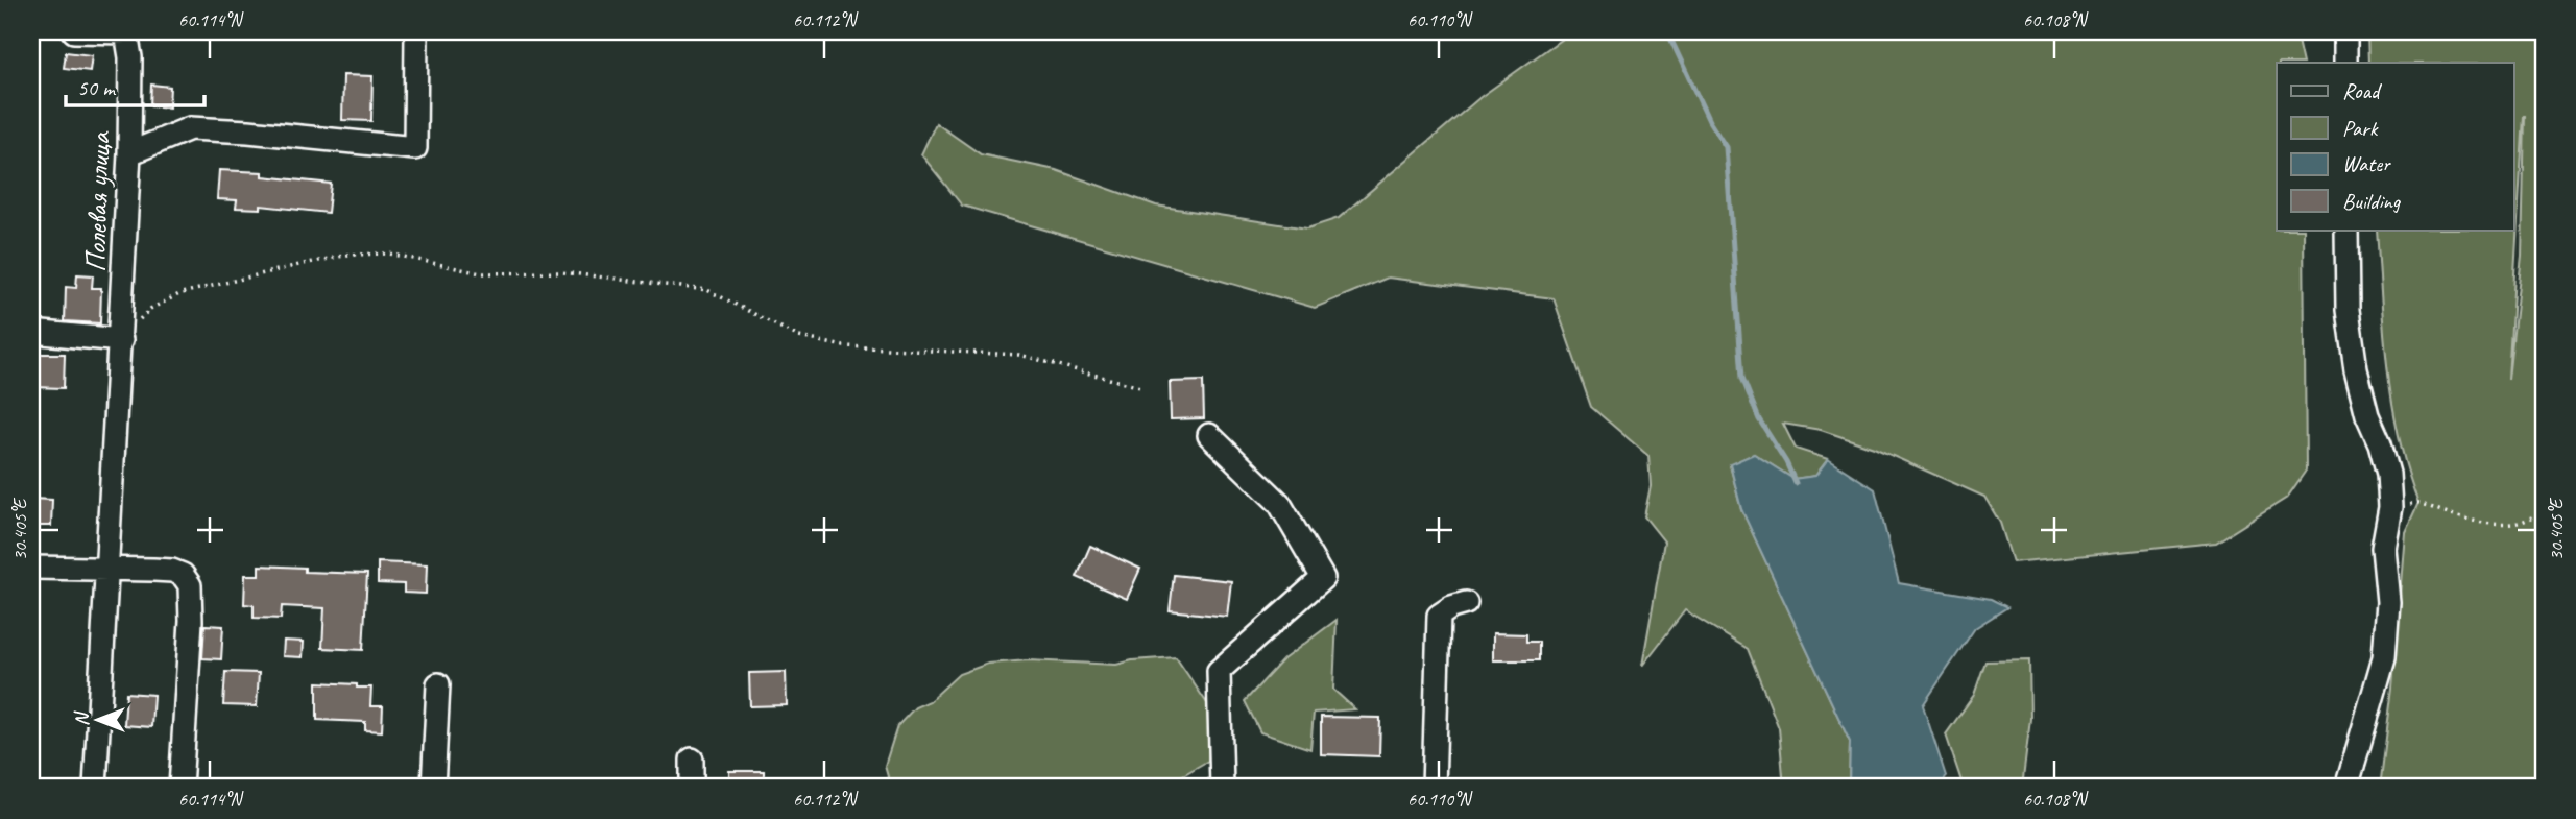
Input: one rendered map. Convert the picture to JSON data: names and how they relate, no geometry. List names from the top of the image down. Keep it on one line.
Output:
{"streets":{"street":["Полевая улица"]},"legend":["Road","Park","Water","Building"],"scale_bar":"50 m","north":"left","coordinates":["60.114°N","60.112°N","60.110°N","60.108°N","30.405°E"]}
